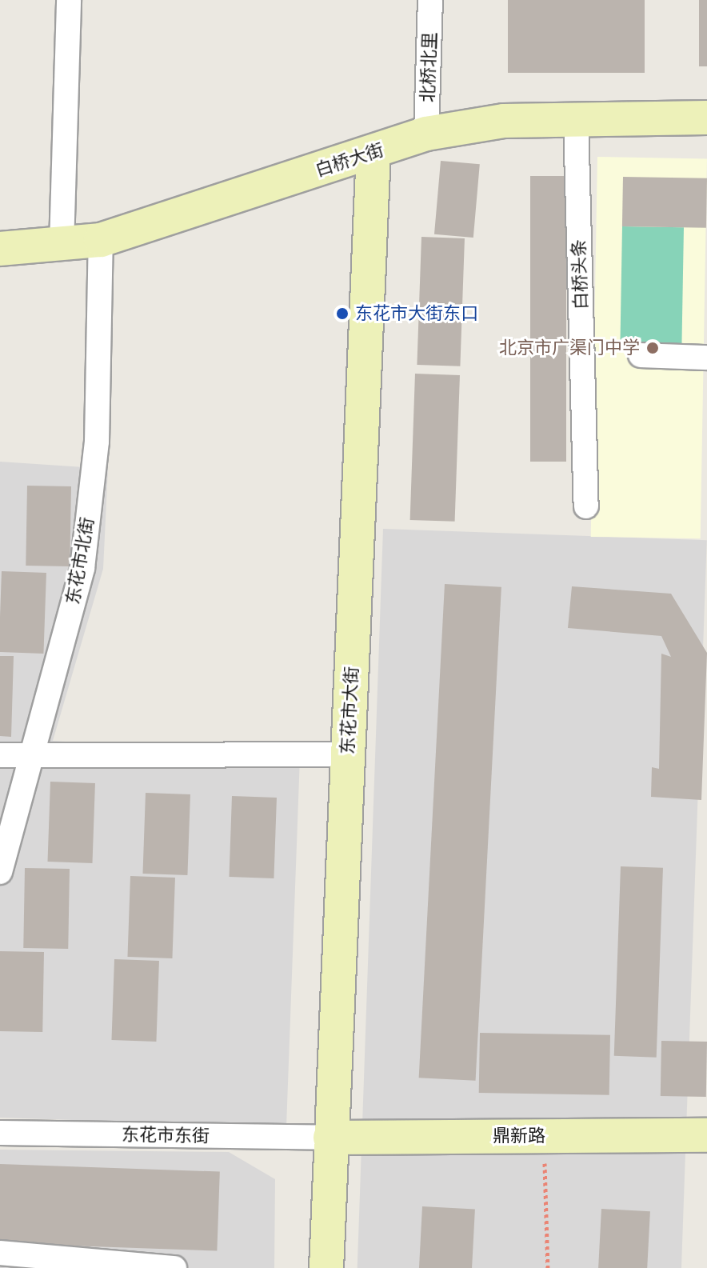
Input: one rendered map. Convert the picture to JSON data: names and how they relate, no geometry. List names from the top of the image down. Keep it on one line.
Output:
{"streets":{"street":["北桥北里","白桥大街","白桥头条","东花市北街","东花市大街","东花市东街","鼎新路"]},"crossings":[["北桥北里","白桥大街"],["白桥大街","白桥头条"],["白桥大街","东花市北街"],["白桥大街","东花市大街"],["东花市大街","东花市东街"],["东花市大街","鼎新路"],["东花市东街","鼎新路"]],"places":["东花市大街东口","北京市广渠门中学"]}
